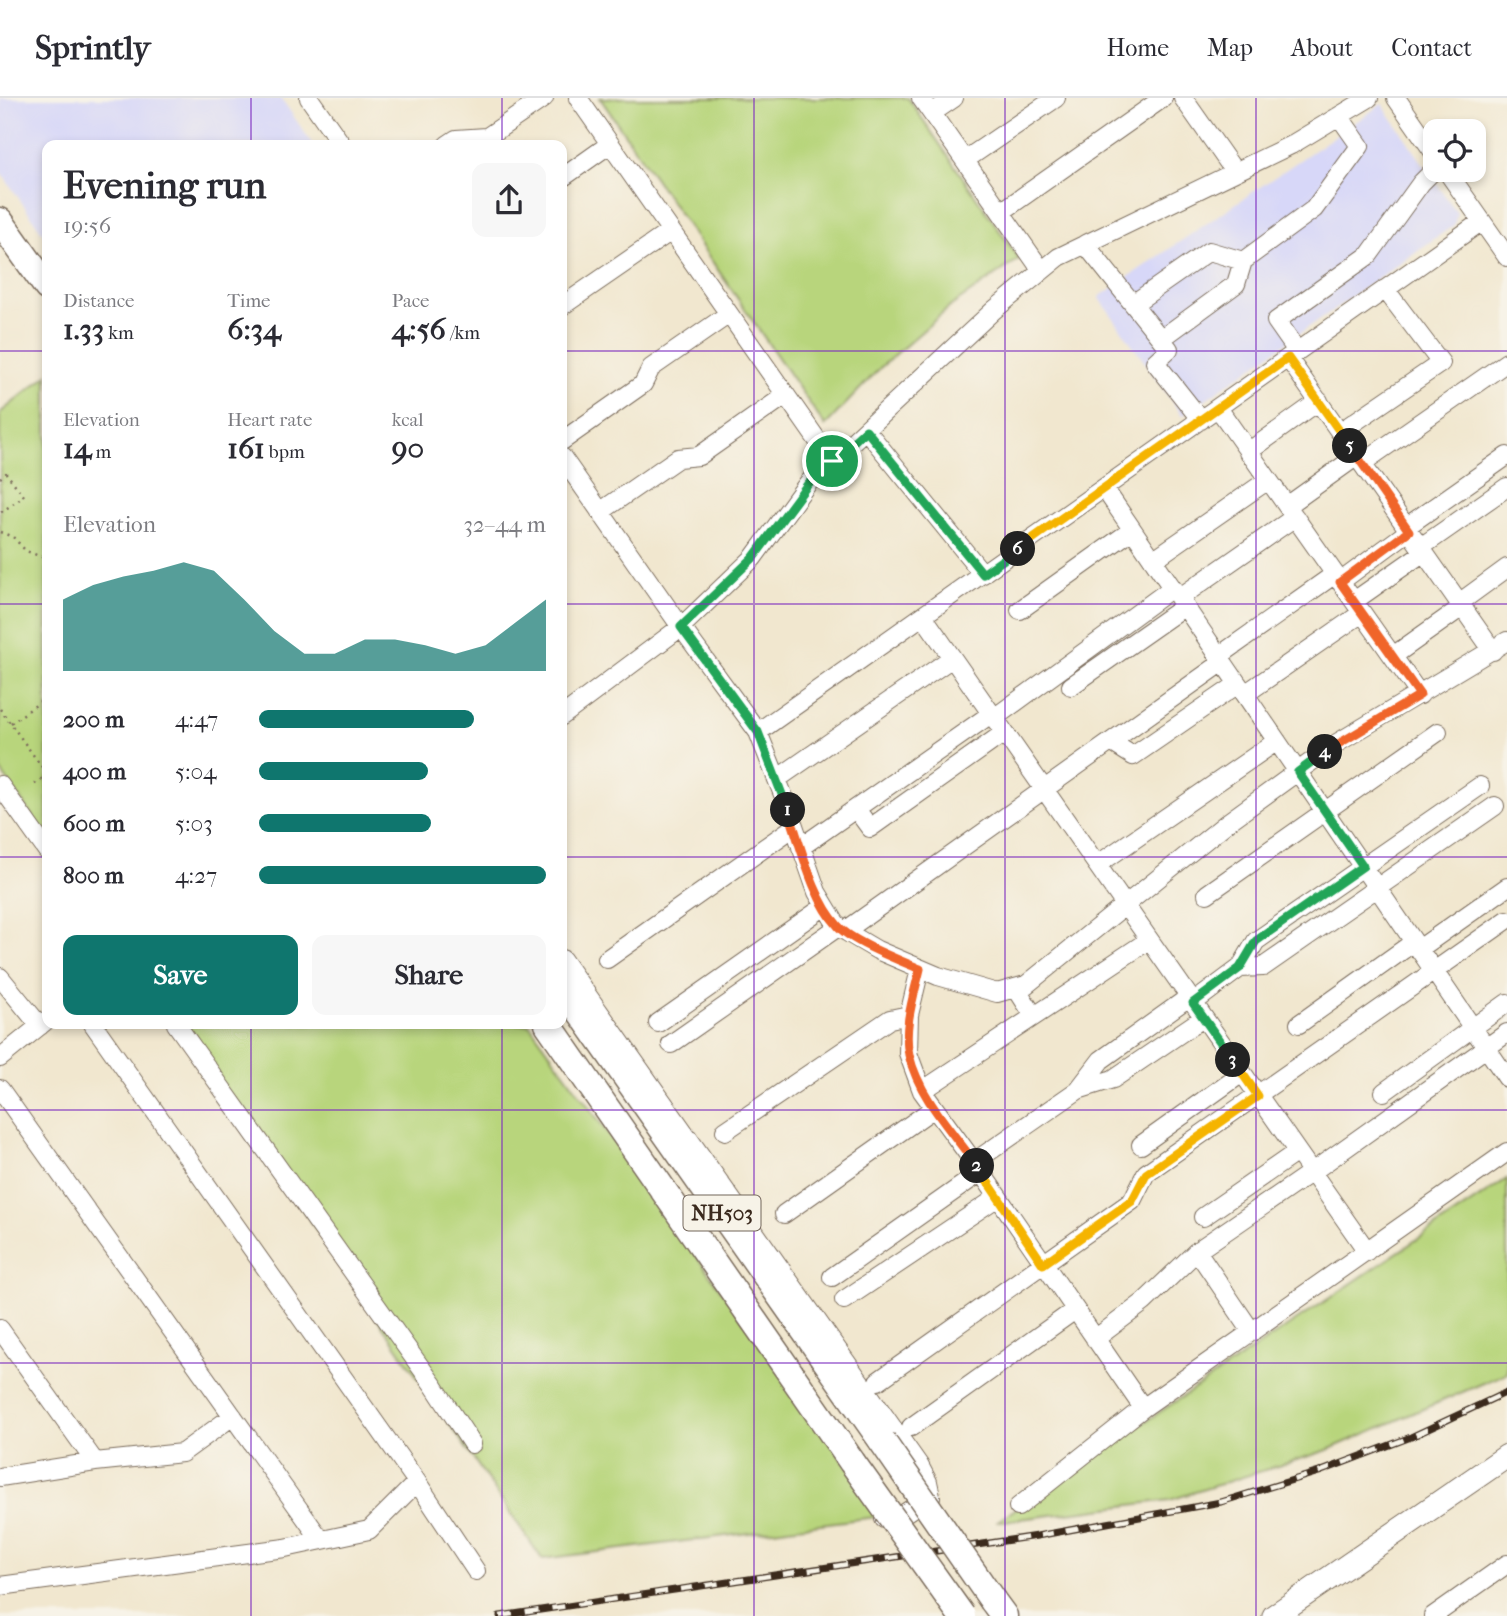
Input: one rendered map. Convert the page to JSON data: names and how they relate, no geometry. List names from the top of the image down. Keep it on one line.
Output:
{"streets":{"highway":["NH503"]},"page":{"header":"Sprintly","nav":["Home","Map","About","Contact"],"heading":["Evening run","19:56"],"stats":[["Distance","1.33 km"],["Time","6:34"],["Pace","4:56 /km"],["Elevation","14 m"],["Heart rate","161 bpm"],["kcal","90"]],"pins":["5","6","4","1","3","2"],"chart":["Elevation","32–44 m"],"list":[{"name":"200 m","note":"4:47"},{"name":"400 m","note":"5:04"},{"name":"600 m","note":"5:03"},{"name":"800 m","note":"4:27"}],"buttons":["Save","Share"]}}
